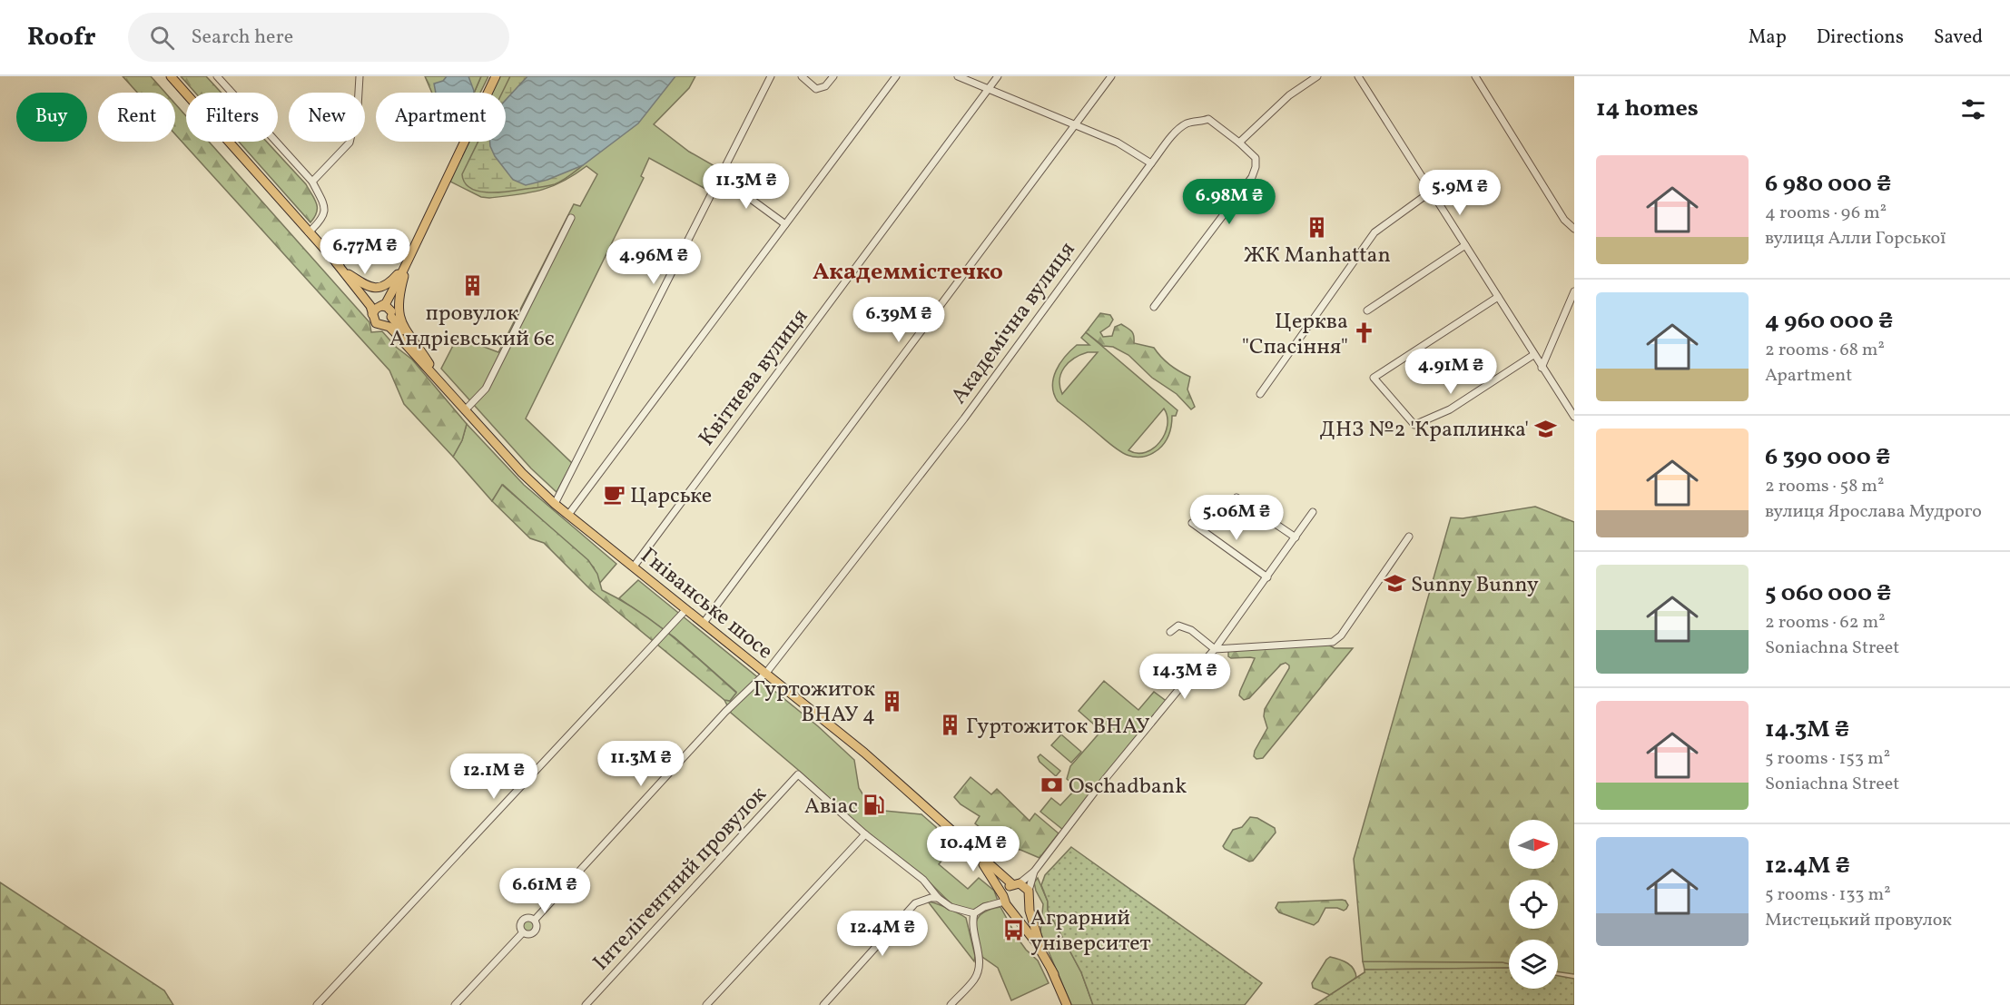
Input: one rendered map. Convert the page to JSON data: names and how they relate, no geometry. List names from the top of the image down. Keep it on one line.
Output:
{"streets":{"main road":["Гніванське шосе"],"street":["Академічна вулиця","Квітнева вулиця","Інтелігентний провулок"]},"crossings":[["Академічна вулиця","Гніванське шосе"],["Квітнева вулиця","Гніванське шосе"]],"districts":["Академмістечко"],"places":{"building":["ЖК Manhattan","провулок Андрієвський 6є","Гуртожиток ВНАУ 4","Гуртожиток ВНАУ"],"church":["Церква \"Спасіння\""],"school or university":["ДНЗ №2 'Краплинка'","Sunny Bunny"],"cafe":["Царське"],"bank":["Oschadbank"],"fuel station":["Авіас"],"bus stop":["Аграрний університет"]},"north":"right","page":{"header":"Roofr","search":"Search here","nav":["Map","Directions","Saved"],"heading":"14 homes","chip":["Buy","Rent","Filters","New","Apartment"],"list":[{"name":"6 980 000 ₴","note":"4 rooms · 96 m² · вулиця Алли Горської"},{"name":"4 960 000 ₴","note":"2 rooms · 68 m² · Apartment"},{"name":"6 390 000 ₴","note":"2 rooms · 58 m² · вулиця Ярослава Мудрого"},{"name":"5 060 000 ₴","note":"2 rooms · 62 m² · Soniachna Street"},{"name":"14.3M ₴","note":"5 rooms · 153 m² · Soniachna Street"},{"name":"12.4M ₴","note":"5 rooms · 133 m² · Мистецький провулок"}],"price":["11.3M ₴","5.9M ₴","6.98M ₴","6.77M ₴","4.96M ₴","6.39M ₴","4.91M ₴","5.06M ₴","14.3M ₴","11.3M ₴","12.1M ₴","10.4M ₴","6.61M ₴","12.4M ₴"]}}
